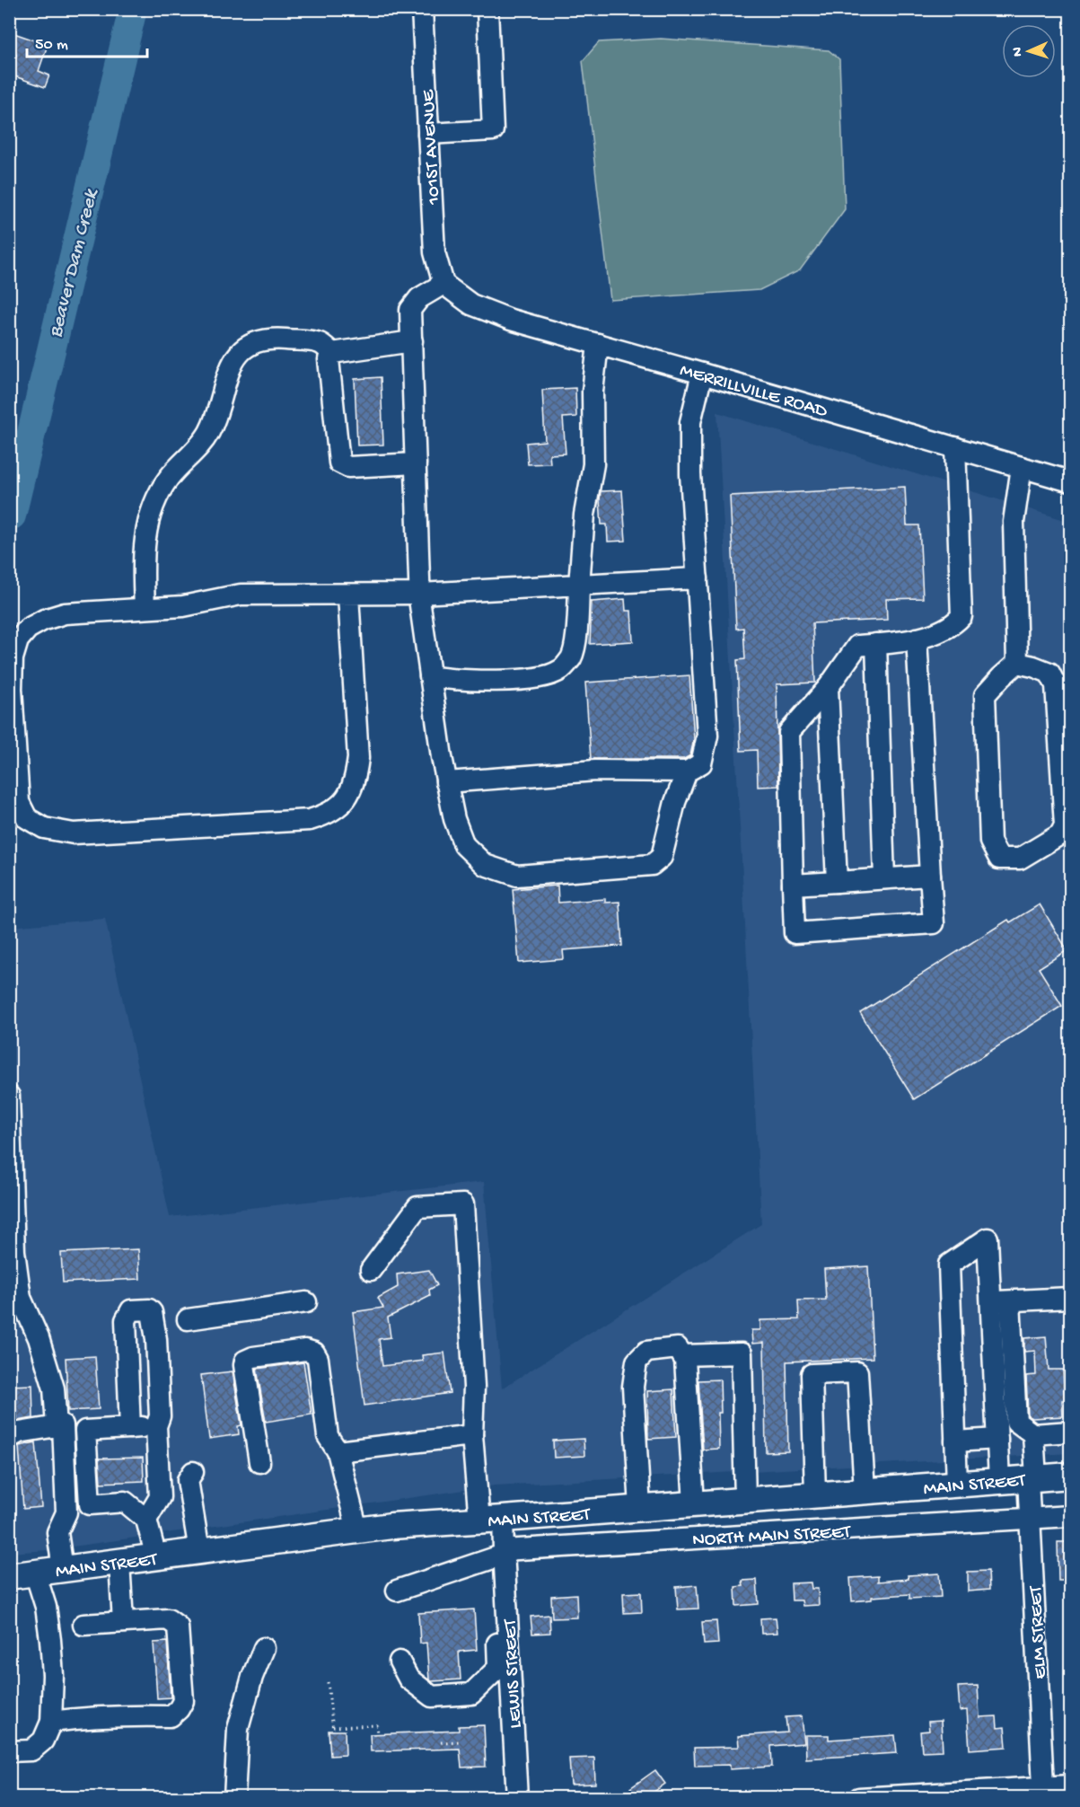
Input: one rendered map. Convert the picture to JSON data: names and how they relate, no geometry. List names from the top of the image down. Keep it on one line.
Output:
{"streets":{"main road":["MAIN STREET"],"street":["101ST AVENUE","MERRILLVILLE ROAD","NORTH MAIN STREET","ELM STREET","LEWIS STREET"]},"crossings":[["101ST AVENUE","MERRILLVILLE ROAD"],["MAIN STREET","ELM STREET"],["NORTH MAIN STREET","ELM STREET"],["NORTH MAIN STREET","LEWIS STREET"]],"water":["Beaver Dam Creek"],"scale_bar":"50 m","north":"left"}
